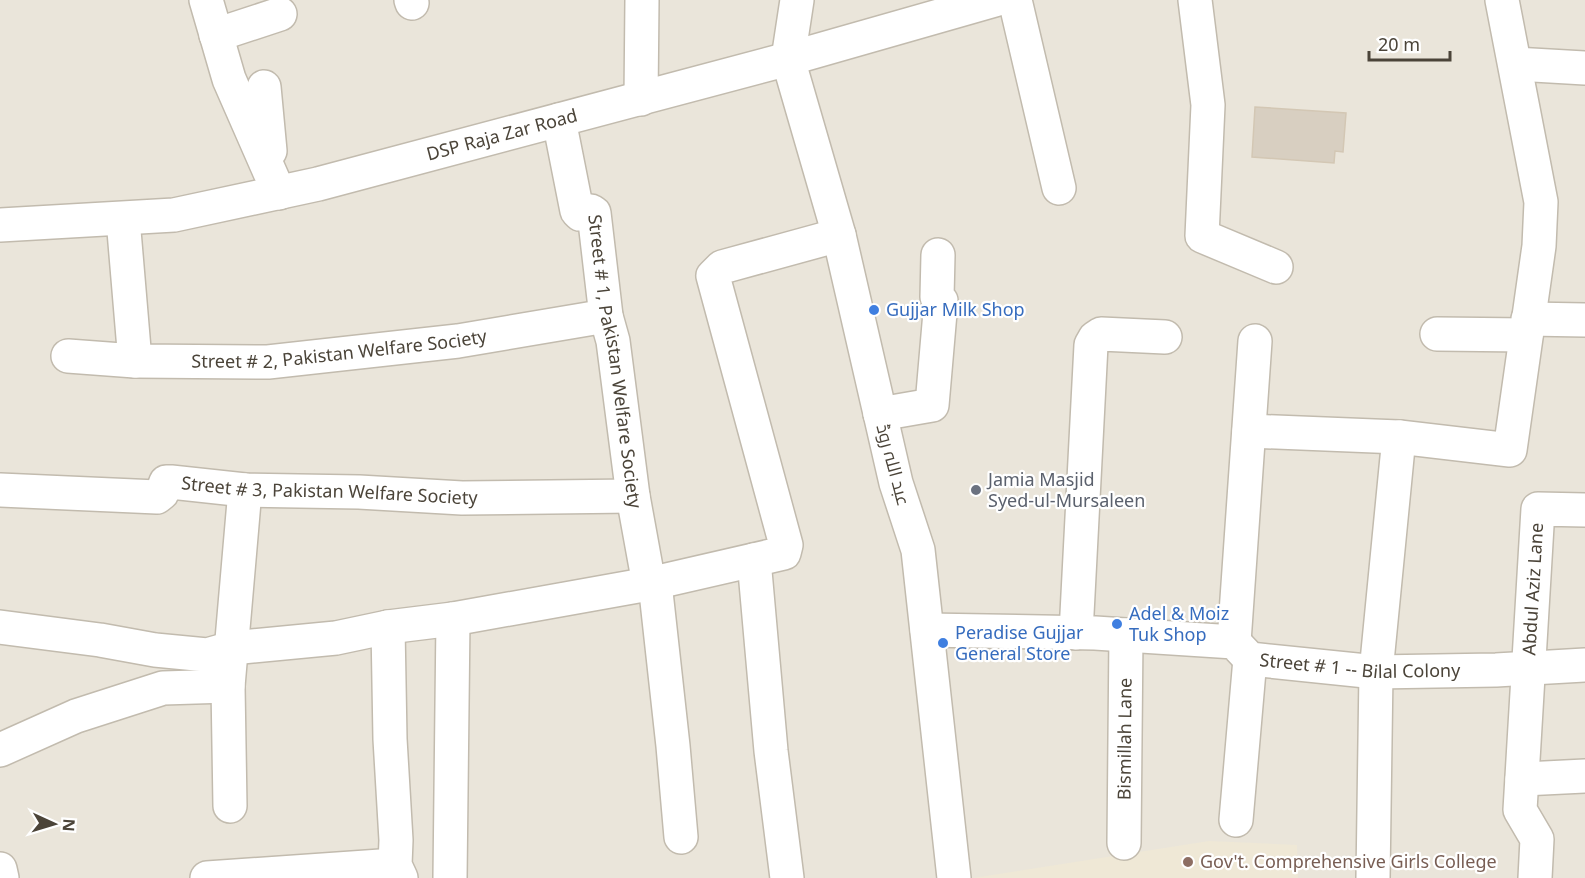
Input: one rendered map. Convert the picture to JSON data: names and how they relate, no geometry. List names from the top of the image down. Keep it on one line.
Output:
{"streets":{"street":["DSP Raja Zar Road","Street # 2, Pakistan Welfare Society","Street # 1, Pakistan Welfare Society","عبد اللہ روڈ","Street # 3, Pakistan Welfare Society","Abdul Aziz Lane","Street # 1 -- Bilal Colony","Bismillah Lane"]},"crossings":[["DSP Raja Zar Road","Street # 1, Pakistan Welfare Society"],["DSP Raja Zar Road","عبد اللہ روڈ"],["Street # 2, Pakistan Welfare Society","Street # 1, Pakistan Welfare Society"],["Street # 1, Pakistan Welfare Society","Street # 3, Pakistan Welfare Society"],["عبد اللہ روڈ","Street # 1 -- Bilal Colony"],["Abdul Aziz Lane","Street # 1 -- Bilal Colony"],["Street # 1 -- Bilal Colony","Bismillah Lane"]],"places":["Gujjar Milk Shop","Jamia Masjid Syed-ul-Mursaleen","Adel & Moiz Tuk Shop","Peradise Gujjar General Store","Gov't. Comprehensive Girls College"],"scale_bar":"20 m","north":"right"}
